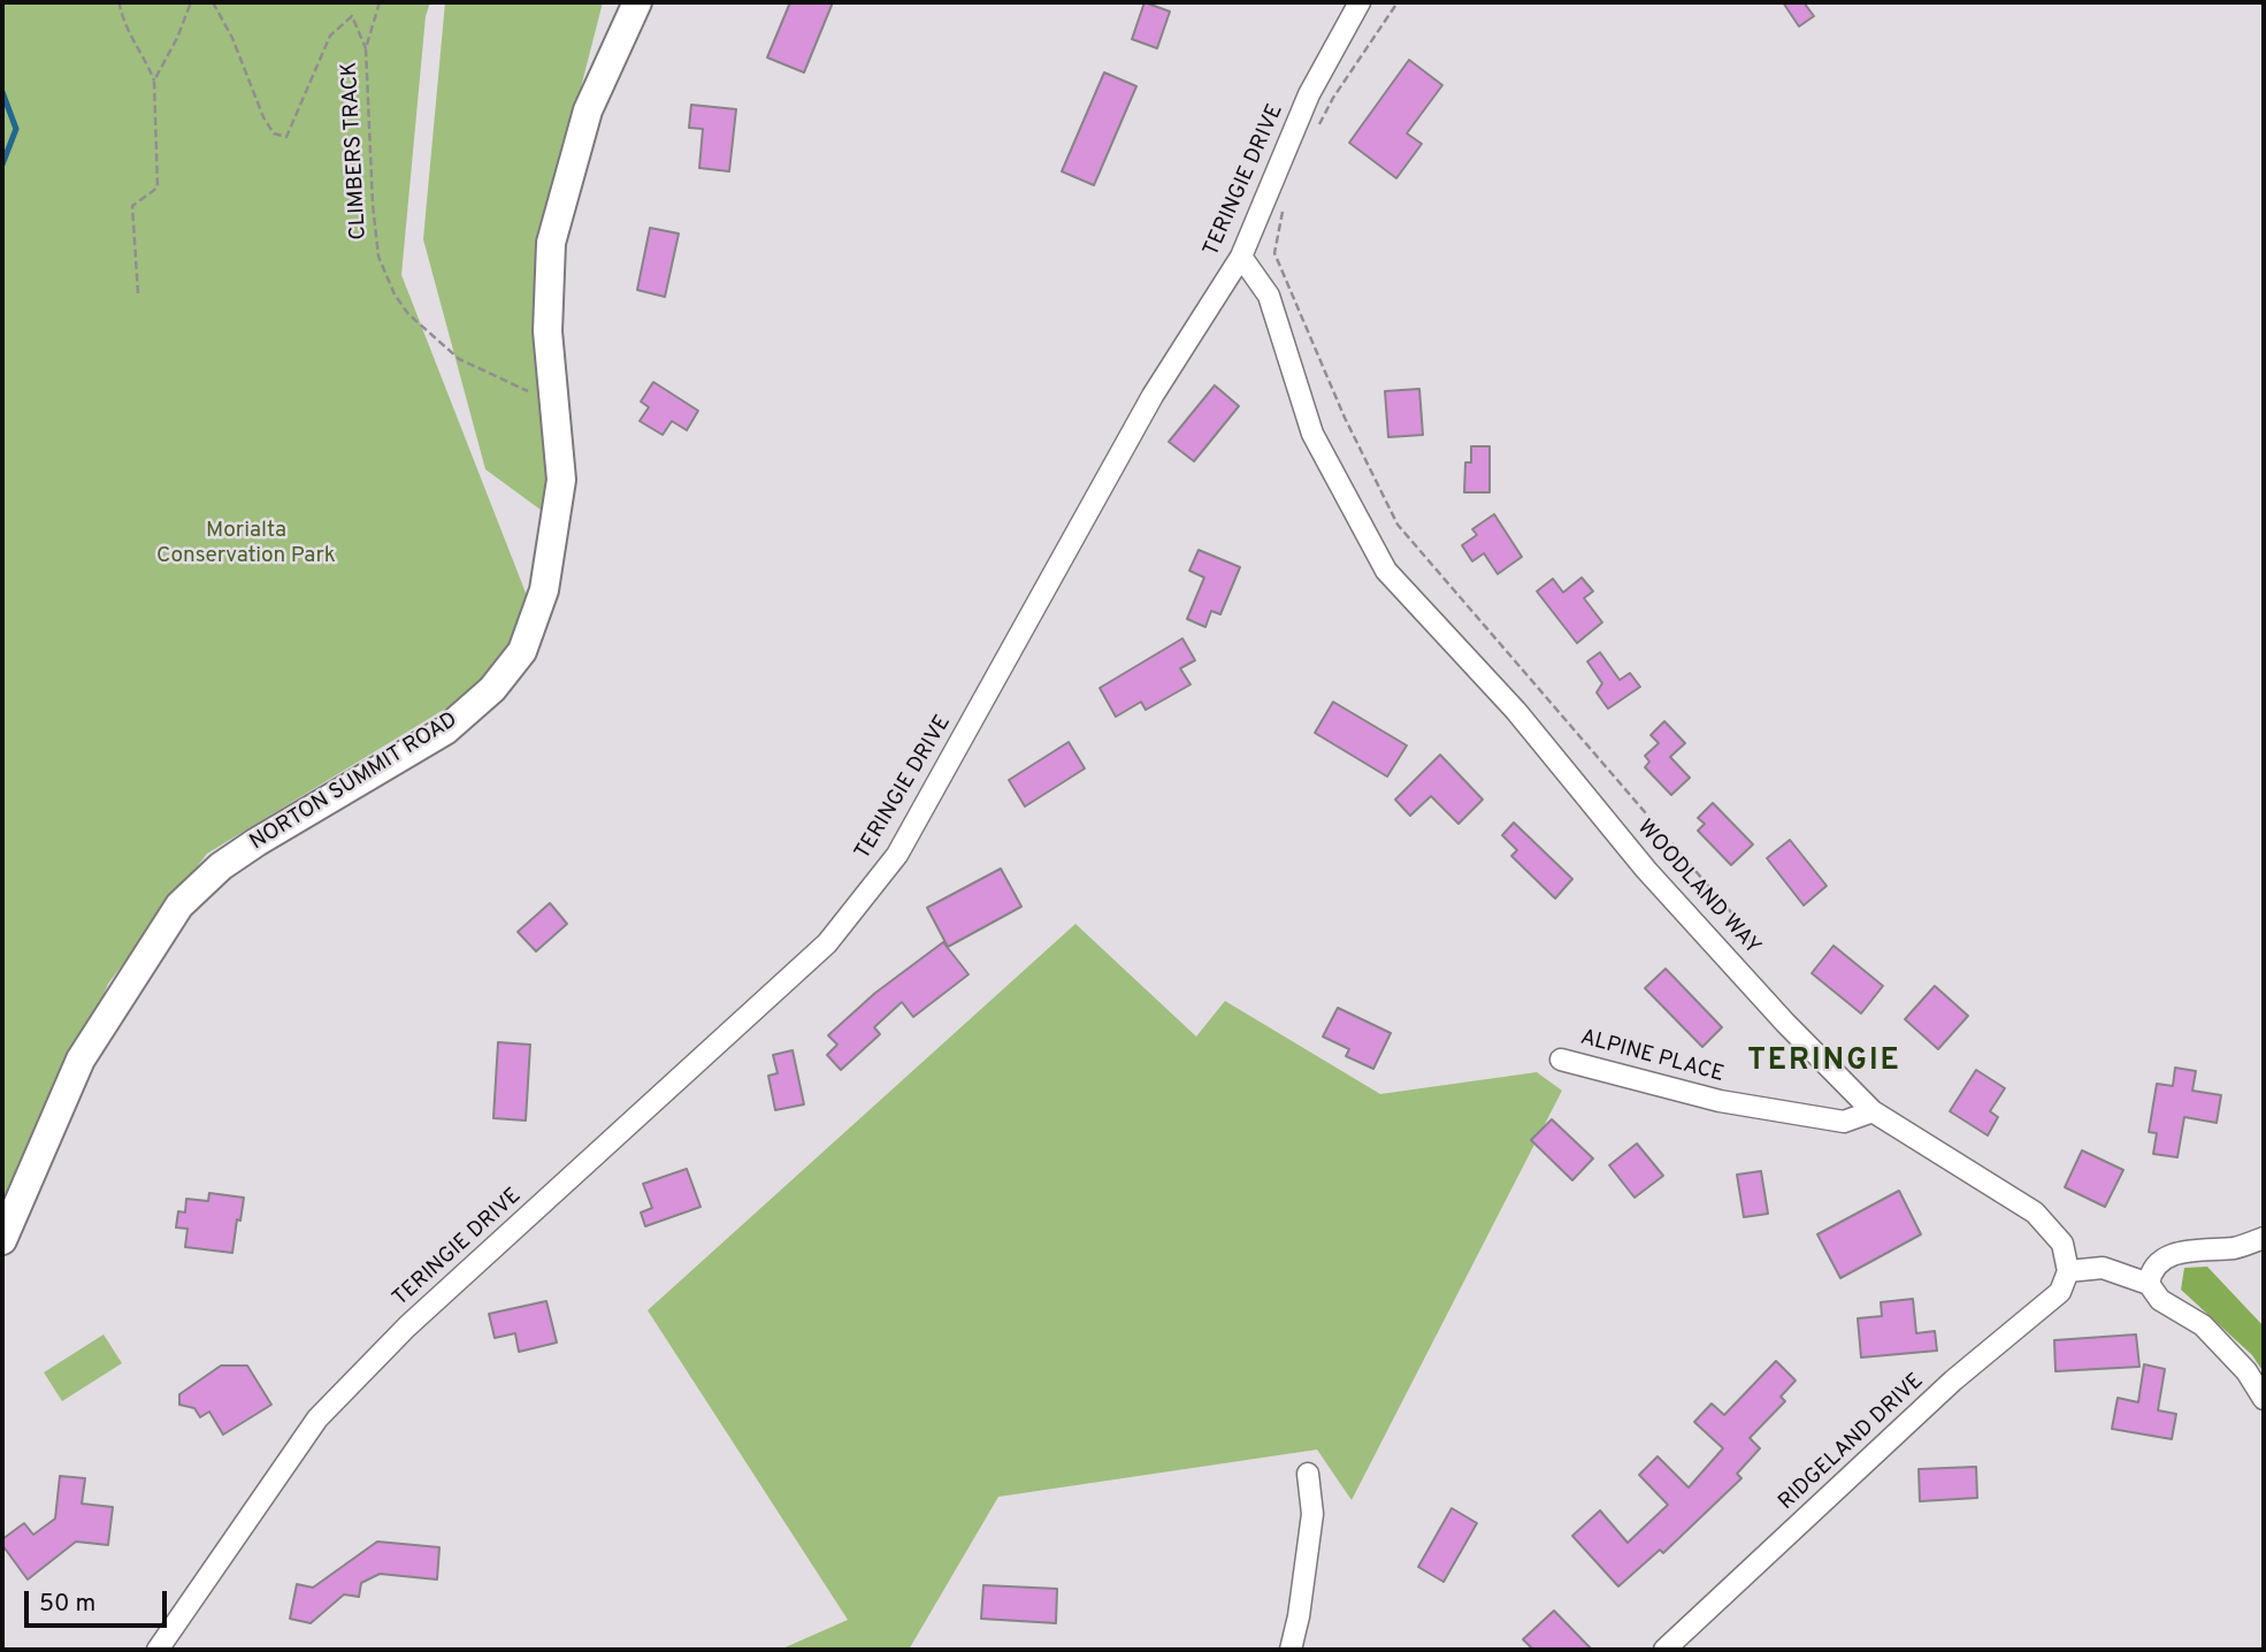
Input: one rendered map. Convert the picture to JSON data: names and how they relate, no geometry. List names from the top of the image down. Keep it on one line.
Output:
{"streets":{"main road":["NORTON SUMMIT ROAD"],"street":["TERINGIE DRIVE","WOODLAND WAY","ALPINE PLACE","RIDGELAND DRIVE"],"path":["CLIMBERS TRACK"]},"crossings":[["CLIMBERS TRACK","NORTON SUMMIT ROAD"],["TERINGIE DRIVE","WOODLAND WAY"],["WOODLAND WAY","ALPINE PLACE"],["WOODLAND WAY","RIDGELAND DRIVE"]],"districts":["TERINGIE"],"parks":["Morialta Conservation Park"],"scale_bar":"50 m"}
